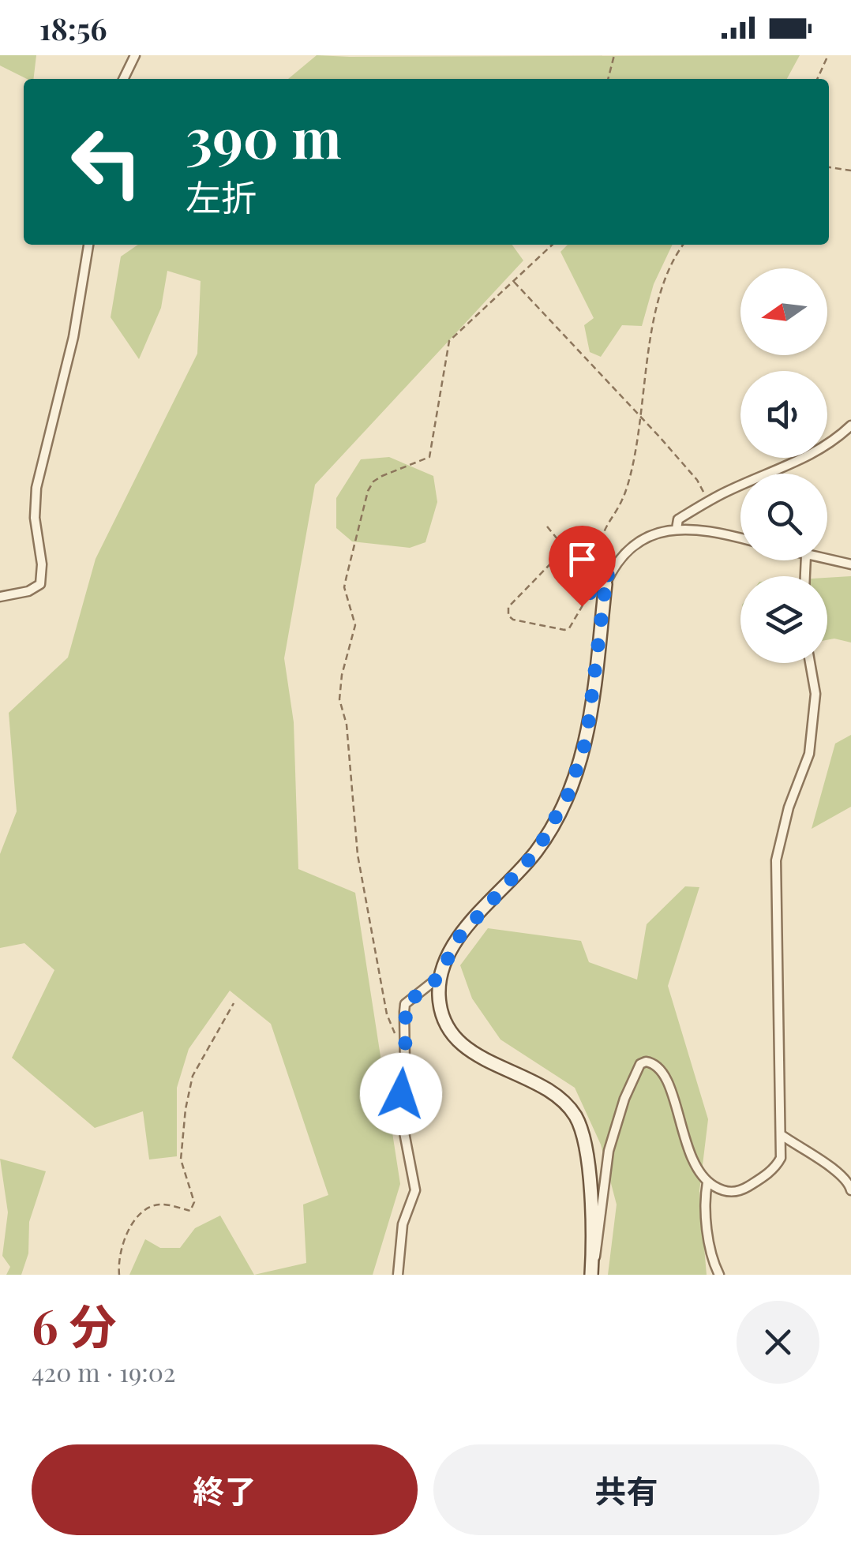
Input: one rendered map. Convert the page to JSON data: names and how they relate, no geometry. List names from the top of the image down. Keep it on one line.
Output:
{"north":"left","page":{"status":"18:56","turn":["390 m","左折"],"heading":["6 分","420 m · 19:02"],"buttons":["終了","共有"]}}
